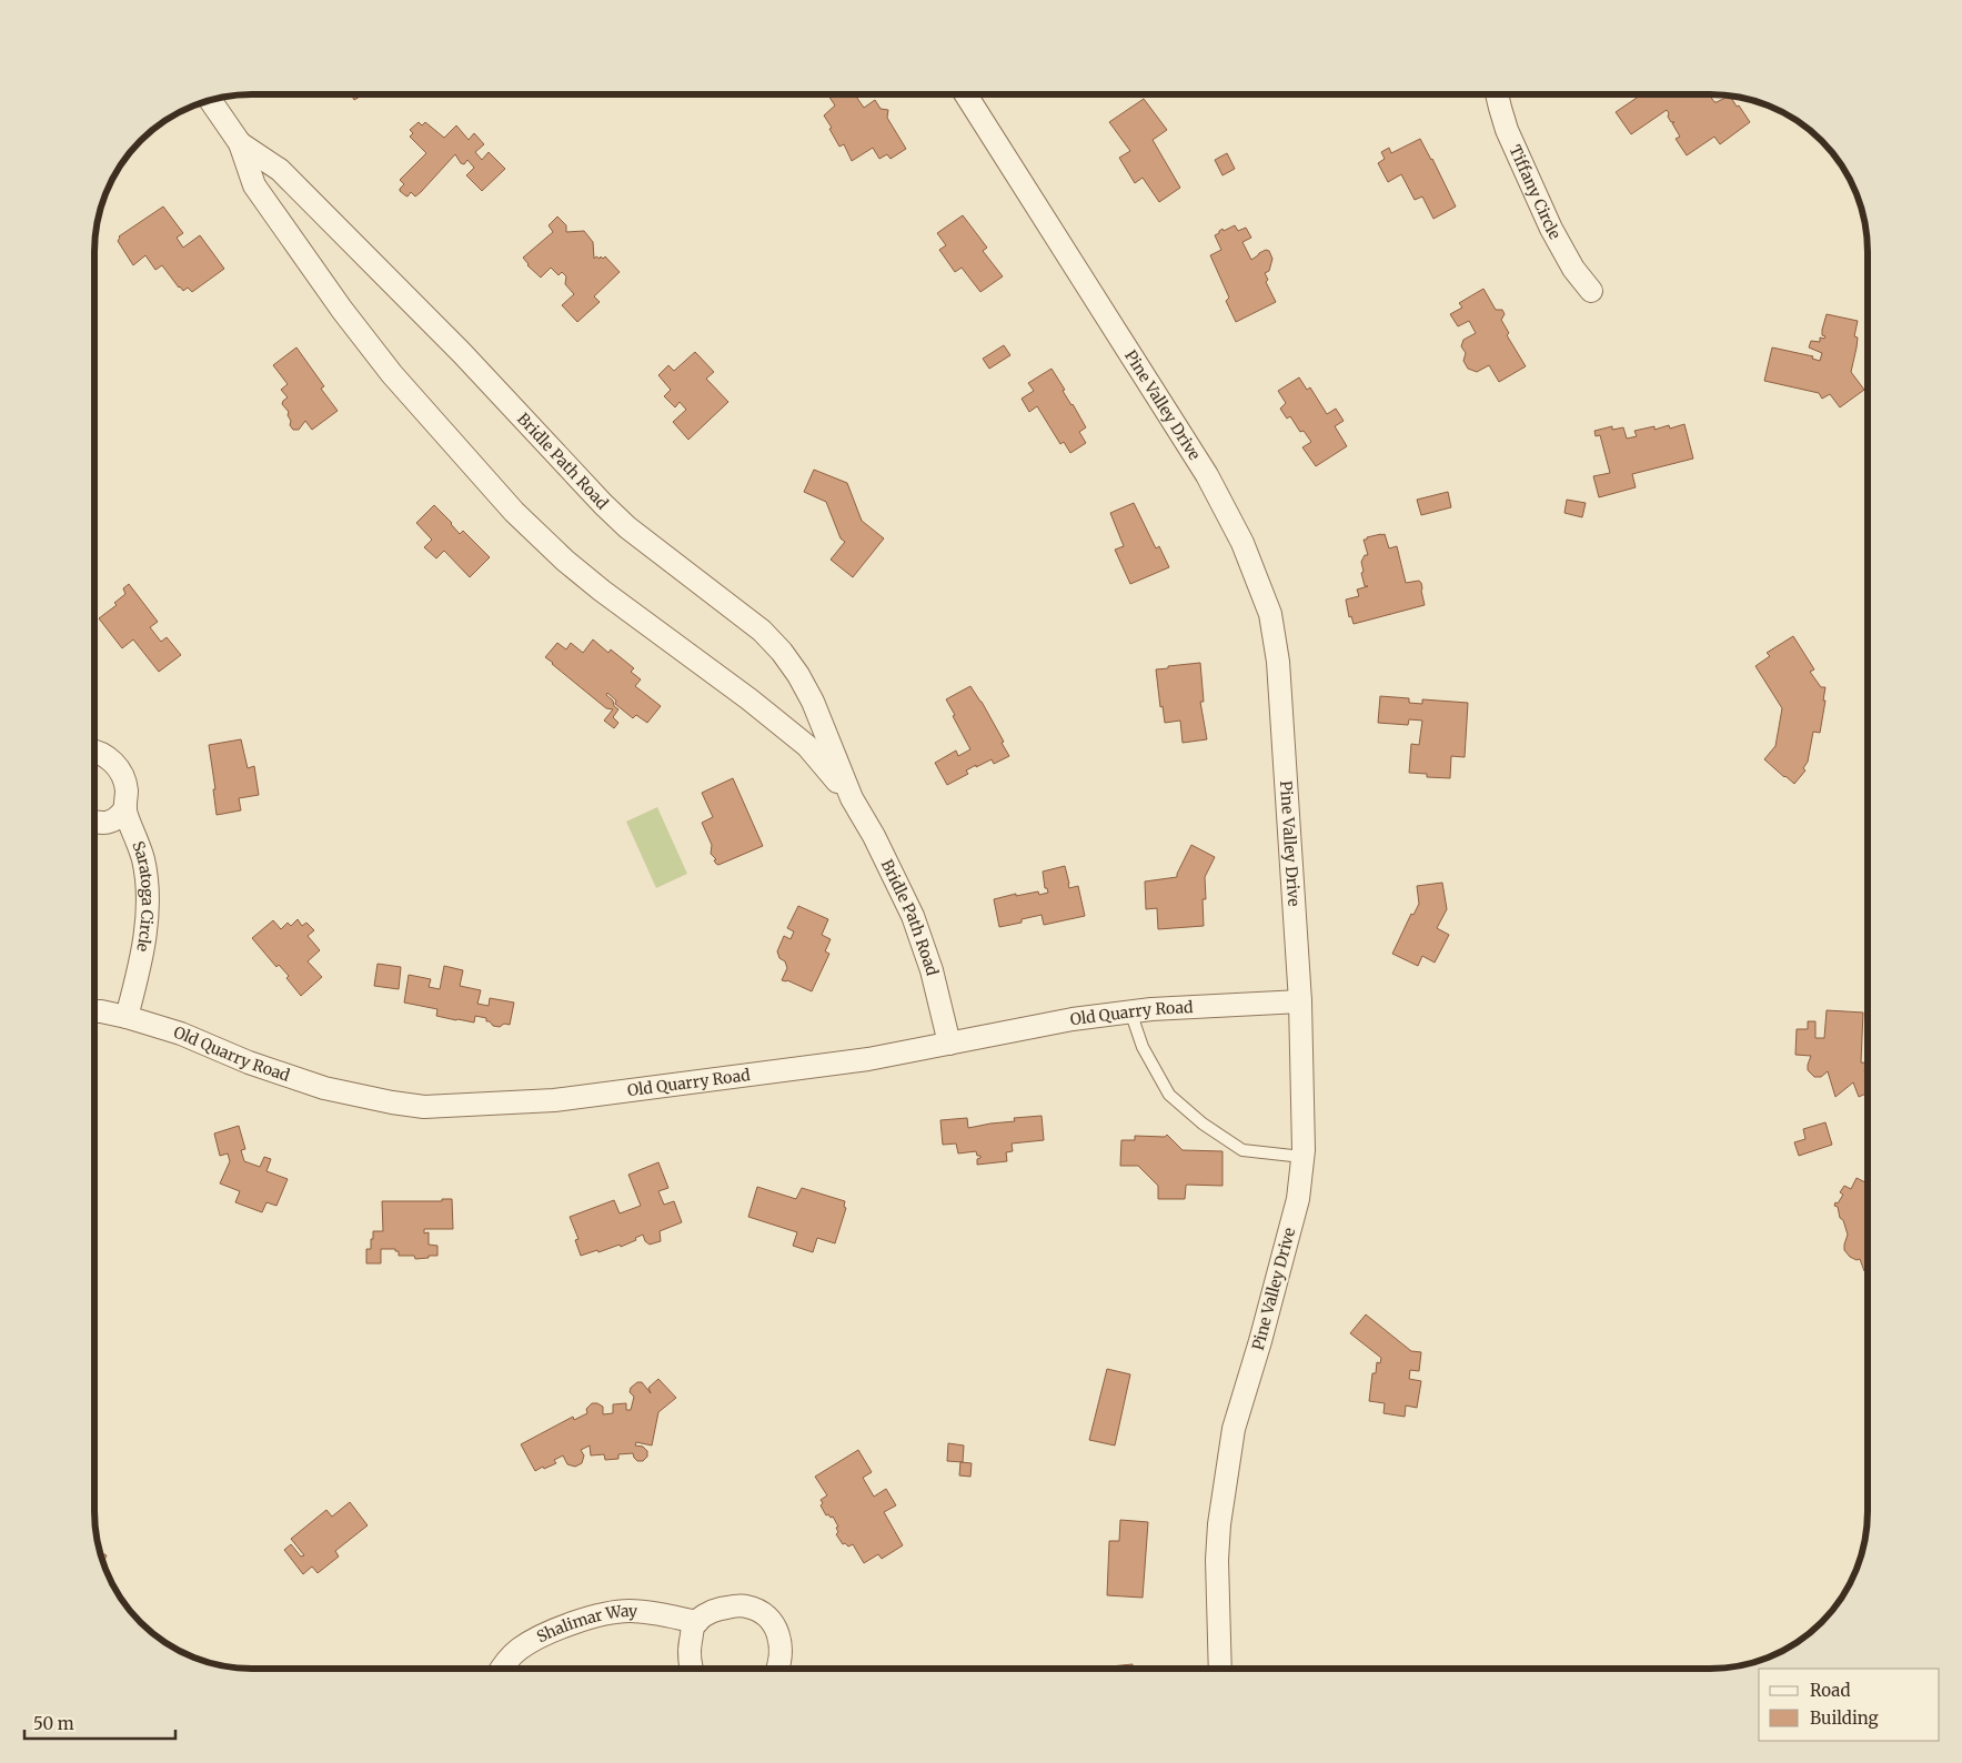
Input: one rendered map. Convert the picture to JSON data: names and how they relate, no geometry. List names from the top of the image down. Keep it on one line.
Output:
{"streets":{"street":["Tiffany Circle","Pine Valley Drive","Bridle Path Road","Saratoga Circle","Old Quarry Road","Shalimar Way"]},"crossings":[["Pine Valley Drive","Old Quarry Road"],["Bridle Path Road","Old Quarry Road"],["Saratoga Circle","Old Quarry Road"]],"legend":["Road","Building"],"scale_bar":"50 m"}
